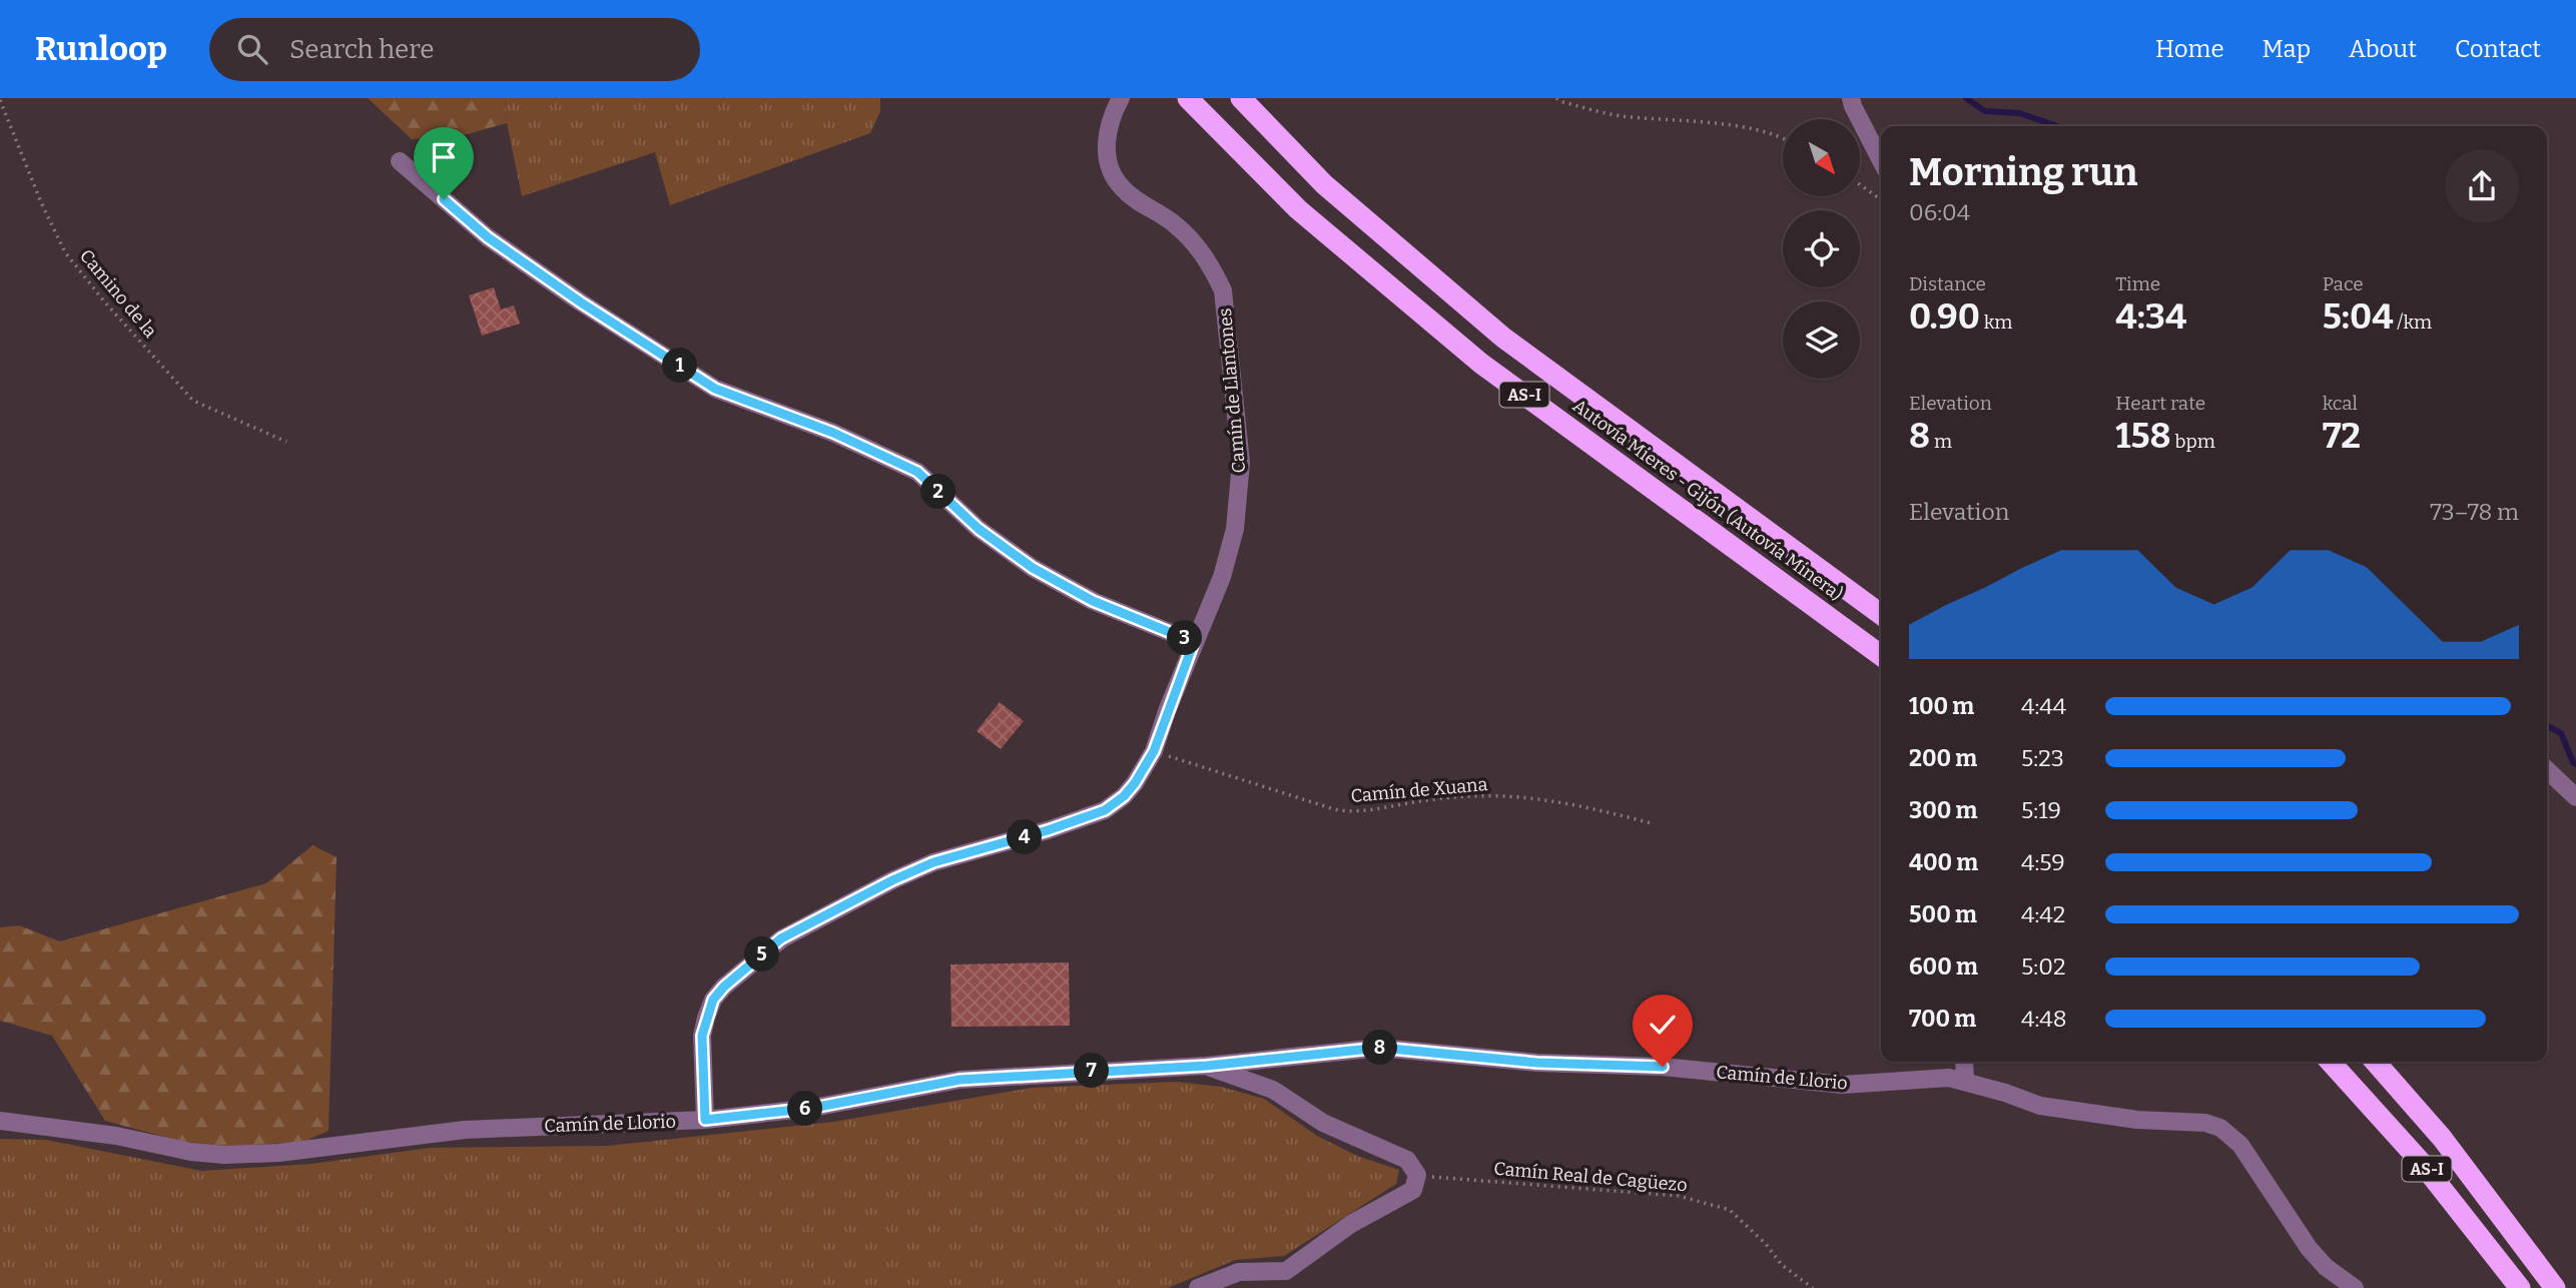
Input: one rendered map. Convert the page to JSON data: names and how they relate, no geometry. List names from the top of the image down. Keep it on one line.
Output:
{"streets":{"highway":["AS-I","Autovía Mieres - Gijón (Autovía Minera)"],"street":["Camín de Llantones","Camín de Llorio"],"path":["Camino de la","Camín de Xuana","Camín Real de Cagüezo"]},"crossings":[["Camín de Llantones","Camín de Xuana"],["Camín de Llantones","Camín de Llorio"]],"north":"bottom right","page":{"header":"Runloop","search":"Search here","nav":["Home","Map","About","Contact"],"heading":["Morning run","06:04"],"stats":[["Distance","0.90 km"],["Time","4:34"],["Pace","5:04 /km"],["Elevation","8 m"],["Heart rate","158 bpm"],["kcal","72"]],"pins":["1","2","3","4","5","8","7","6"],"chart":["Elevation","73–78 m"],"list":[{"name":"100 m","note":"4:44"},{"name":"200 m","note":"5:23"},{"name":"300 m","note":"5:19"},{"name":"400 m","note":"4:59"},{"name":"500 m","note":"4:42"},{"name":"600 m","note":"5:02"},{"name":"700 m","note":"4:48"}]}}
